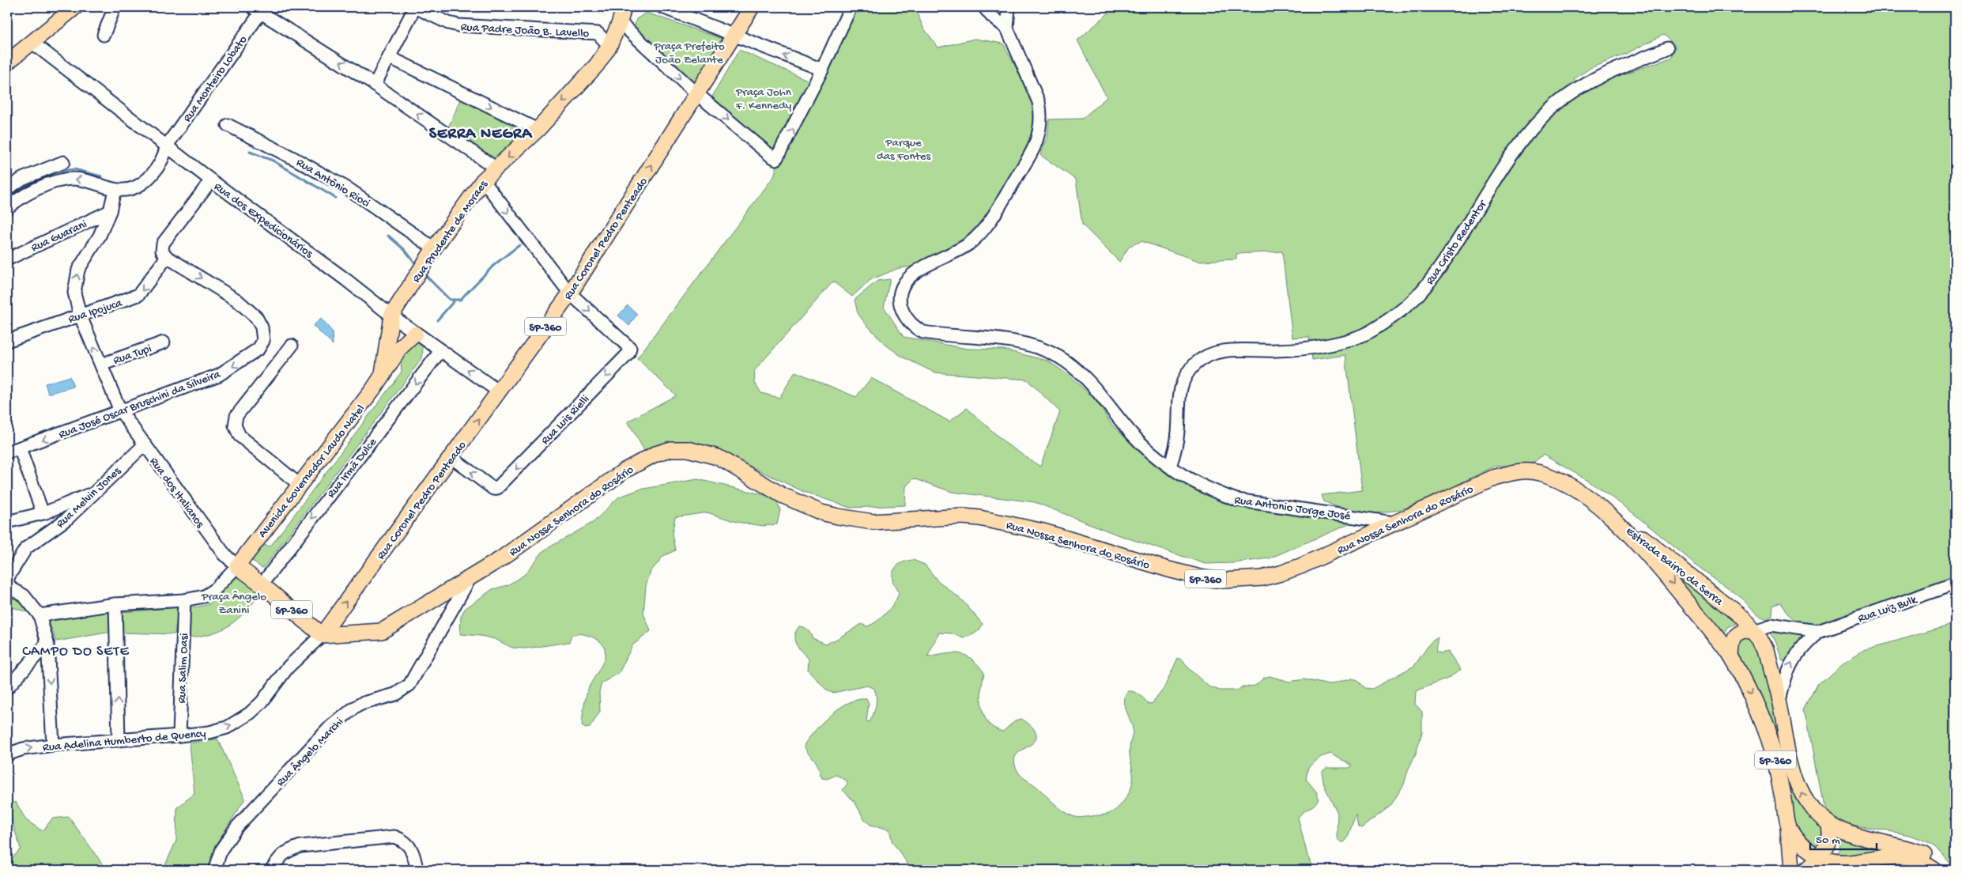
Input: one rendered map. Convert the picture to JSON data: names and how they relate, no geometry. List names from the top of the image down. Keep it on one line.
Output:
{"streets":{"main road":["Rua Prudente de Moraes","Rua Coronel Pedro Penteado","SP-360","Avenida Governador Laudo Natel","Rua dos Italianos","Rua Nossa Senhora do Rosário","Estrada Bairro da Serra"],"street":["Rua Padre João B. Lavello","Rua Monteiro Lobato","Rua Antônio Rioci","Rua dos Expedicionários","Rua Guarani","Rua Cristo Redentor","Rua Ipojuca","Rua Tupi","Rua José Oscar Bruschini da Silveira","Rua Luis Rielli","Rua Irmã Dulce","Rua Melvin Jones","Rua Antonio Jorge José","Rua Luiz Bulk","Rua Salim Oasi","Rua Adelina Humberto de Quency","Rua Ângelo Marchi"]},"crossings":[["Rua Padre João B. Lavello","Rua Prudente de Moraes"],["Rua Monteiro Lobato","Rua dos Expedicionários"],["Rua Monteiro Lobato","Rua dos Italianos"],["Rua Antônio Rioci","Rua Prudente de Moraes"],["Rua dos Expedicionários","Rua Prudente de Moraes"],["Rua dos Expedicionários","Rua Coronel Pedro Penteado"],["Rua dos Expedicionários","Rua Irmã Dulce"],["Rua dos Expedicionários","Avenida Governador Laudo Natel"],["Rua Prudente de Moraes","Avenida Governador Laudo Natel"],["Rua Guarani","Rua dos Italianos"],["Rua Coronel Pedro Penteado","Rua Luis Rielli"],["Rua Coronel Pedro Penteado","Rua dos Italianos"],["Rua Coronel Pedro Penteado","Rua Nossa Senhora do Rosário"],["Rua Coronel Pedro Penteado","Rua Adelina Humberto de Quency"],["Rua Cristo Redentor","Rua Antonio Jorge José"],["Rua Ipojuca","Rua José Oscar Bruschini da Silveira"],["Rua Ipojuca","Rua dos Italianos"],["SP-360","Estrada Bairro da Serra"],["Rua Tupi","Rua dos Italianos"],["Rua José Oscar Bruschini da Silveira","Rua dos Italianos"],["Rua Irmã Dulce","Rua dos Italianos"],["Avenida Governador Laudo Natel","Rua dos Italianos"],["Rua dos Italianos","Rua Melvin Jones"],["Rua dos Italianos","Rua Nossa Senhora do Rosário"],["Rua dos Italianos","Rua Adelina Humberto de Quency"],["Rua Antonio Jorge José","Rua Nossa Senhora do Rosário"],["Rua Nossa Senhora do Rosário","Estrada Bairro da Serra"],["Rua Nossa Senhora do Rosário","Rua Adelina Humberto de Quency"],["Rua Nossa Senhora do Rosário","Rua Ângelo Marchi"],["Rua Salim Oasi","Rua Adelina Humberto de Quency"]],"one_way":["Rua Prudente de Moraes","Rua Coronel Pedro Penteado","Rua Ipojuca","Rua Irmã Dulce","Rua Adelina Humberto de Quency"],"districts":["SERRA NEGRA","CAMPO DO SETE"],"parks":["Praça Prefeito João Zelante","Praça John F. Kennedy","Parque das Fontes","Praça Ângelo Zanini"],"scale_bar":"50 m"}
